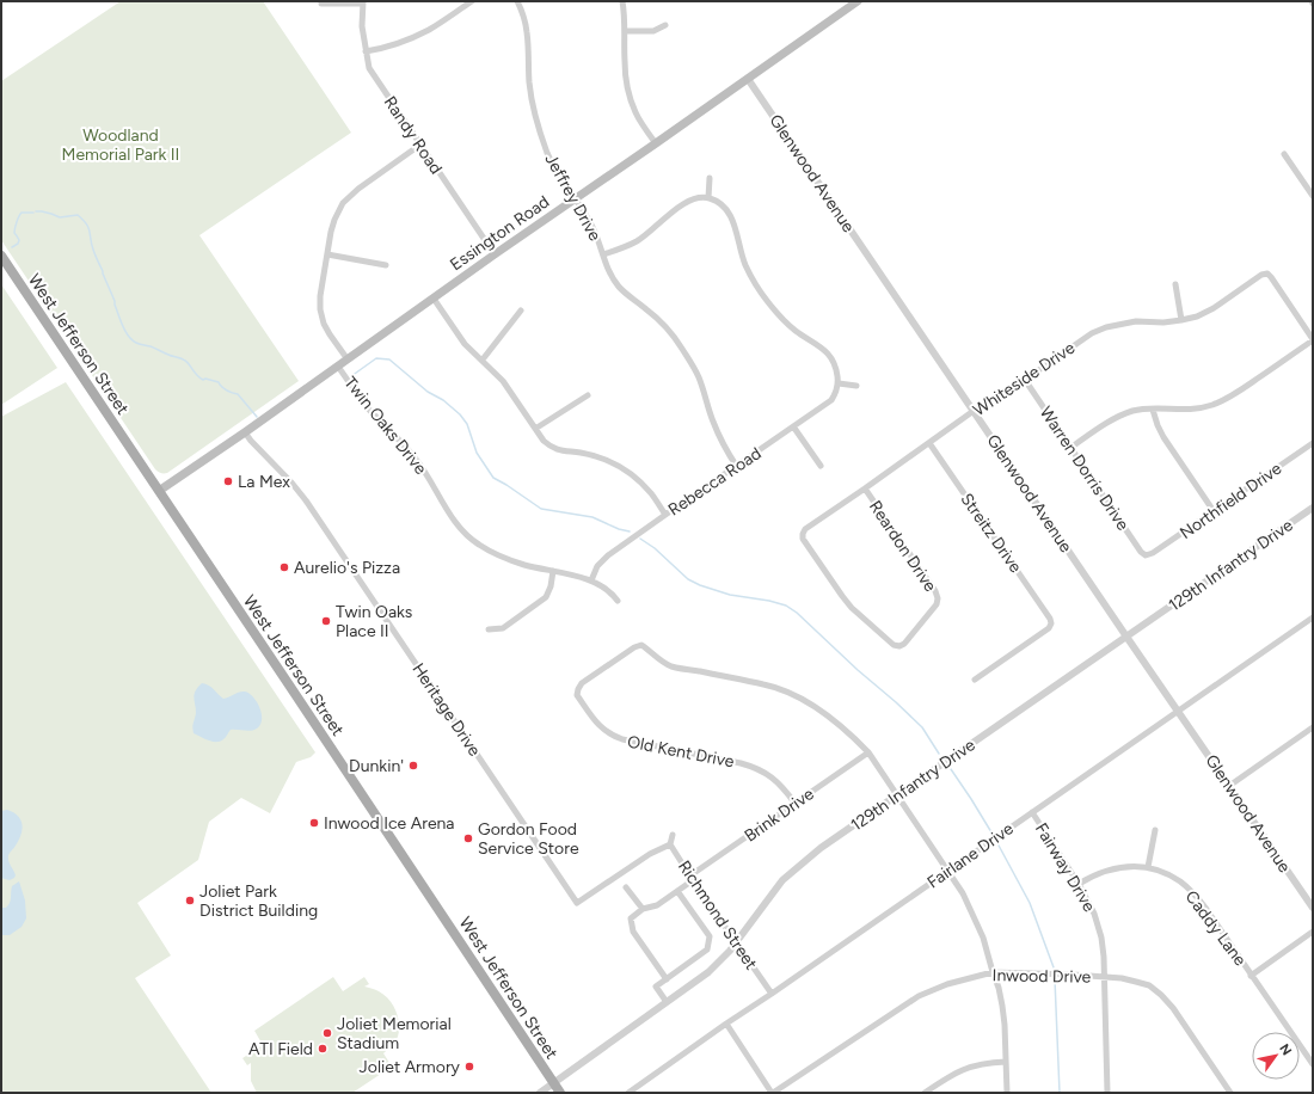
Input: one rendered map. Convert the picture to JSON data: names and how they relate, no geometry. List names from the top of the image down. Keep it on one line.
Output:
{"streets":{"main road":["Essington Road","West Jefferson Street"],"street":["Randy Road","Glenwood Avenue","Jeffrey Drive","Whiteside Drive","Twin Oaks Drive","Warren Dorris Drive","Rebecca Road","Northfield Drive","Streitz Drive","Reardon Drive","129th Infantry Drive","Heritage Drive","Old Kent Drive","Brink Drive","Fairlane Drive","Fairway Drive","Richmond Street","Caddy Lane","Inwood Drive"]},"crossings":[["Randy Road","Essington Road"],["Randy Road","Twin Oaks Drive"],["Glenwood Avenue","Essington Road"],["Glenwood Avenue","Whiteside Drive"],["Glenwood Avenue","129th Infantry Drive"],["Glenwood Avenue","Fairlane Drive"],["Jeffrey Drive","Essington Road"],["Jeffrey Drive","Rebecca Road"],["Essington Road","West Jefferson Street"],["Essington Road","Twin Oaks Drive"],["Essington Road","Heritage Drive"],["West Jefferson Street","129th Infantry Drive"],["Whiteside Drive","Warren Dorris Drive"],["Whiteside Drive","Streitz Drive"],["Whiteside Drive","Reardon Drive"],["Twin Oaks Drive","Rebecca Road"],["Warren Dorris Drive","Northfield Drive"],["129th Infantry Drive","Richmond Street"],["Heritage Drive","Richmond Street"],["Old Kent Drive","Brink Drive"],["Brink Drive","Richmond Street"],["Fairlane Drive","Fairway Drive"],["Fairlane Drive","Richmond Street"],["Fairway Drive","Caddy Lane"],["Fairway Drive","Inwood Drive"]],"parks":["Woodland Memorial Park II"],"places":["La Mex","Aurelio's Pizza","Twin Oaks Place II","Dunkin'","Inwood Ice Arena","Gordon Food Service Store","Joliet Park District Building","Joliet Memorial Stadium","ATI Field","Joliet Armory"],"north":"top right"}
